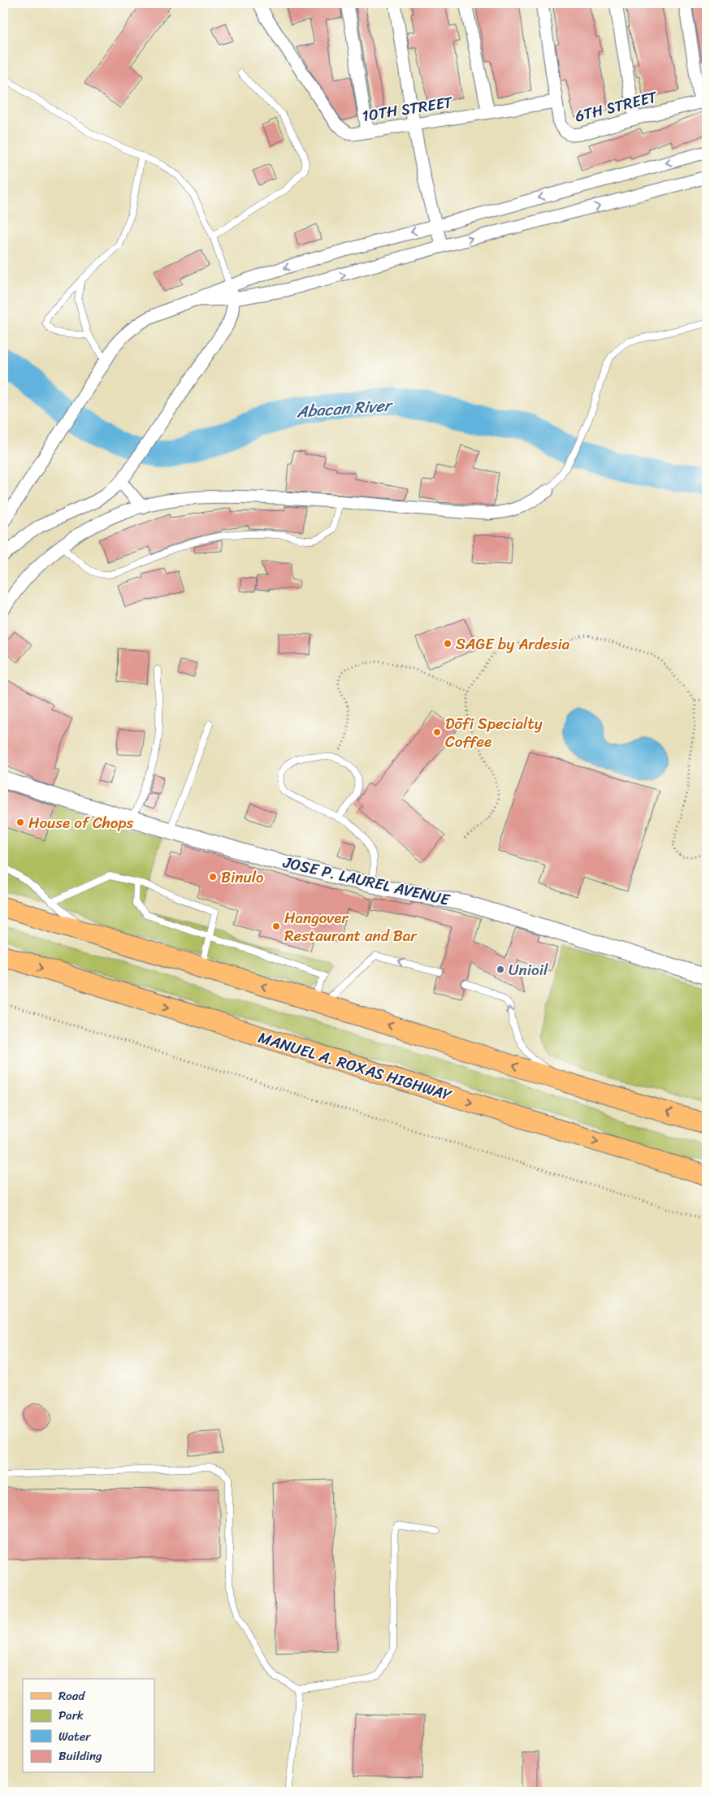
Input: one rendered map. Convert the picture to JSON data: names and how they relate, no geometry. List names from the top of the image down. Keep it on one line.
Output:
{"streets":{"main road":["MANUEL A. ROXAS HIGHWAY"],"street":["6TH STREET","10TH STREET","JOSE P. LAUREL AVENUE"]},"crossings":[["6TH STREET","10TH STREET"]],"water":["Abacan River"],"places":["SAGE by Ardesia","Dōfi Specialty Coffee","House of Chops","Binulo","Hangover Restaurant and Bar","Unioil"],"legend":["Road","Park","Water","Building"]}
